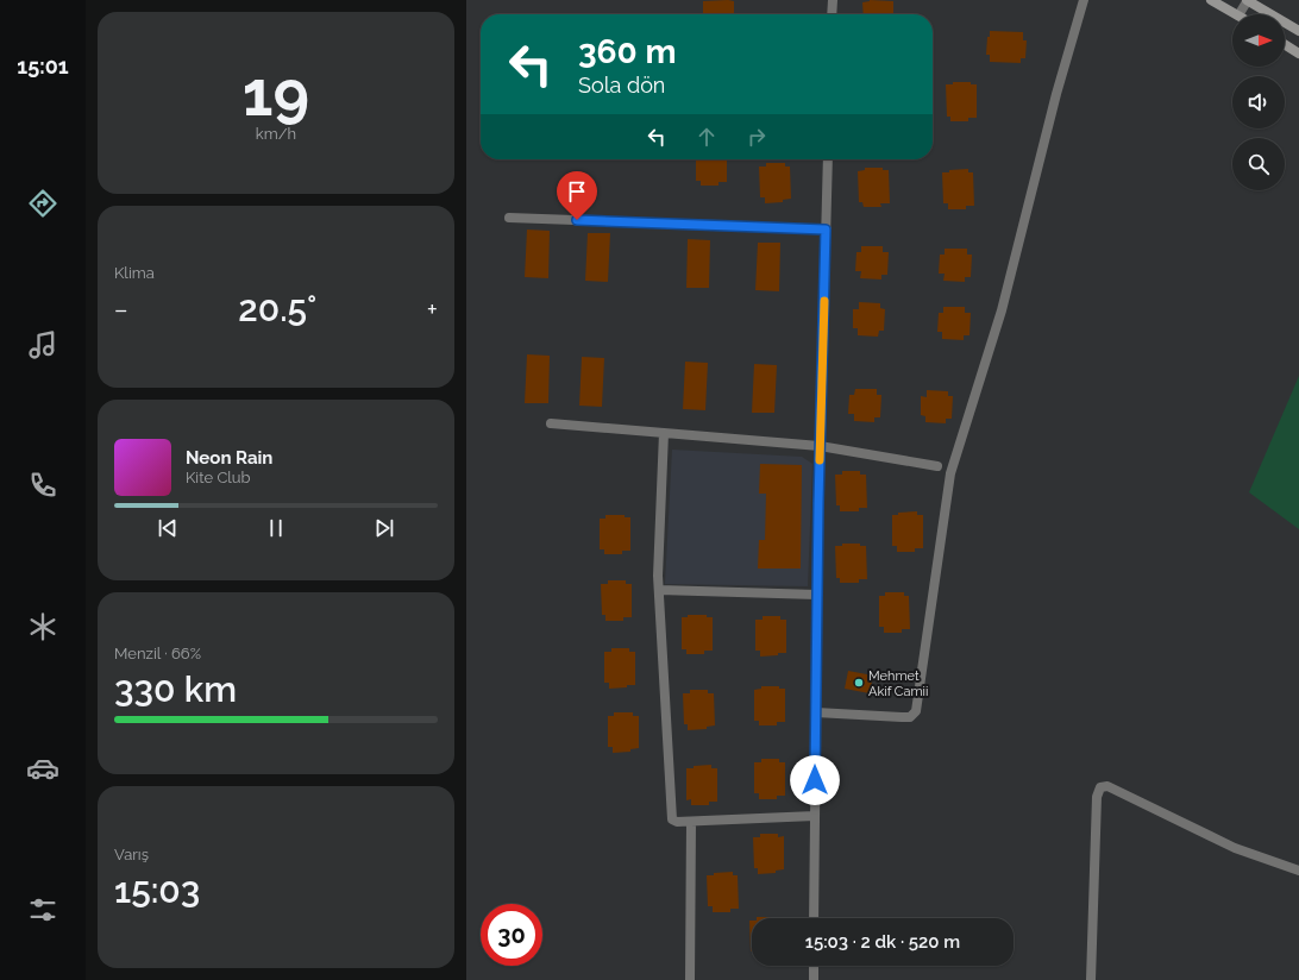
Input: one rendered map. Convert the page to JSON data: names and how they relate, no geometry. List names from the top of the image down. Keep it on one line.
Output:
{"places":["Mehmet Akif Camii"],"north":"right","page":{"tabs":"15:01","tile":[["19","km/h"],"Klima",["Menzil · 66%","330 km"],["Varış","15:03"]],"turn":["360 m","Sola dön"],"heat":["−","20.5°","+"],"song":["Neon Rain","Kite Club"],"limit":"30","trip":"15:03 · 2 dk · 520 m"}}
